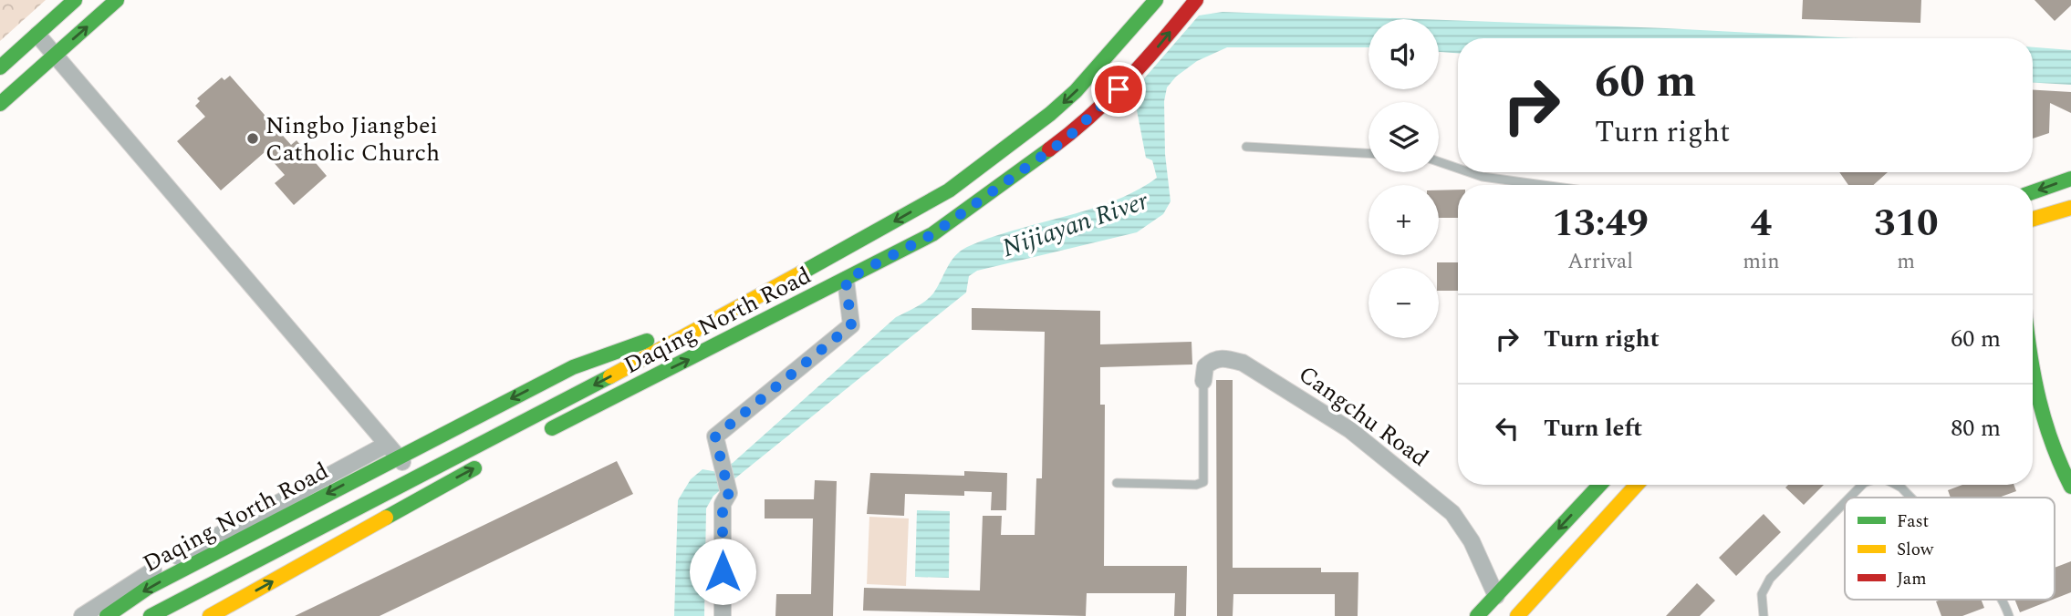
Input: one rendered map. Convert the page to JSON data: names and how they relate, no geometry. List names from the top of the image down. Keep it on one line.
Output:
{"streets":{"main road":["Daqing North Road"],"street":["Cangchu Road"]},"water":["Nijiayan River"],"places":["Ningbo Jiangbei Catholic Church"],"legend":["Fast","Slow","Jam"],"page":{"map_buttons":["+","−"],"turn":["60 m","Turn right"],"eta":["13:49","Arrival","4","min","310","m"],"list":[{"name":"Turn right","value":"60 m"},{"name":"Turn left","value":"80 m"}]}}
